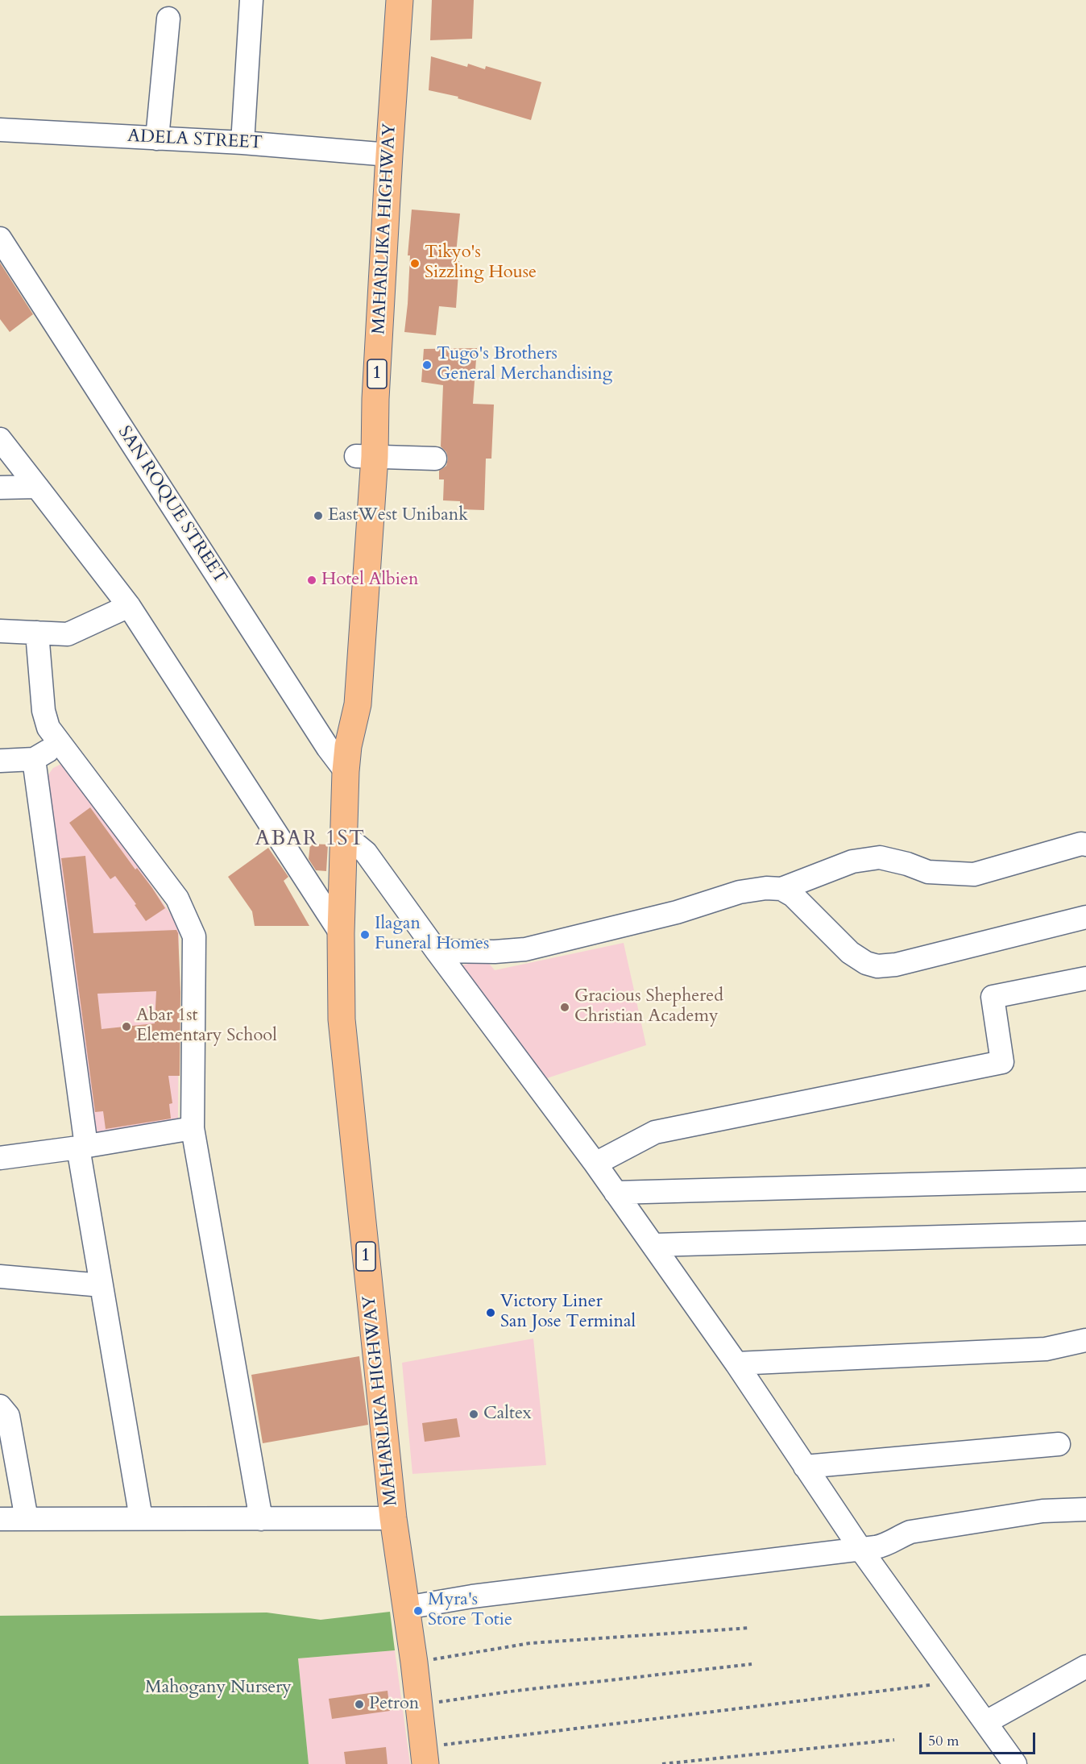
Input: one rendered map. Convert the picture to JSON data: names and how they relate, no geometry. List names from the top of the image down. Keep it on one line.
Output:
{"streets":{"highway":["MAHARLIKA HIGHWAY","1"],"street":["ADELA STREET","SAN ROQUE STREET"]},"crossings":[["ADELA STREET","MAHARLIKA HIGHWAY"],["MAHARLIKA HIGHWAY","SAN ROQUE STREET"]],"districts":["ABAR 1ST"],"parks":["Mahogany Nursery"],"places":["Tikyo's Sizzling House","Tugo's Brothers General Merchandising","EastWest Unibank","Hotel Albien","Ilagan Funeral Homes","Gracious Shephered Christian Academy","Abar 1st Elementary School","Victory Liner San Jose Terminal","Caltex","Myra's Store Totie","Petron"],"scale_bar":"50 m"}
